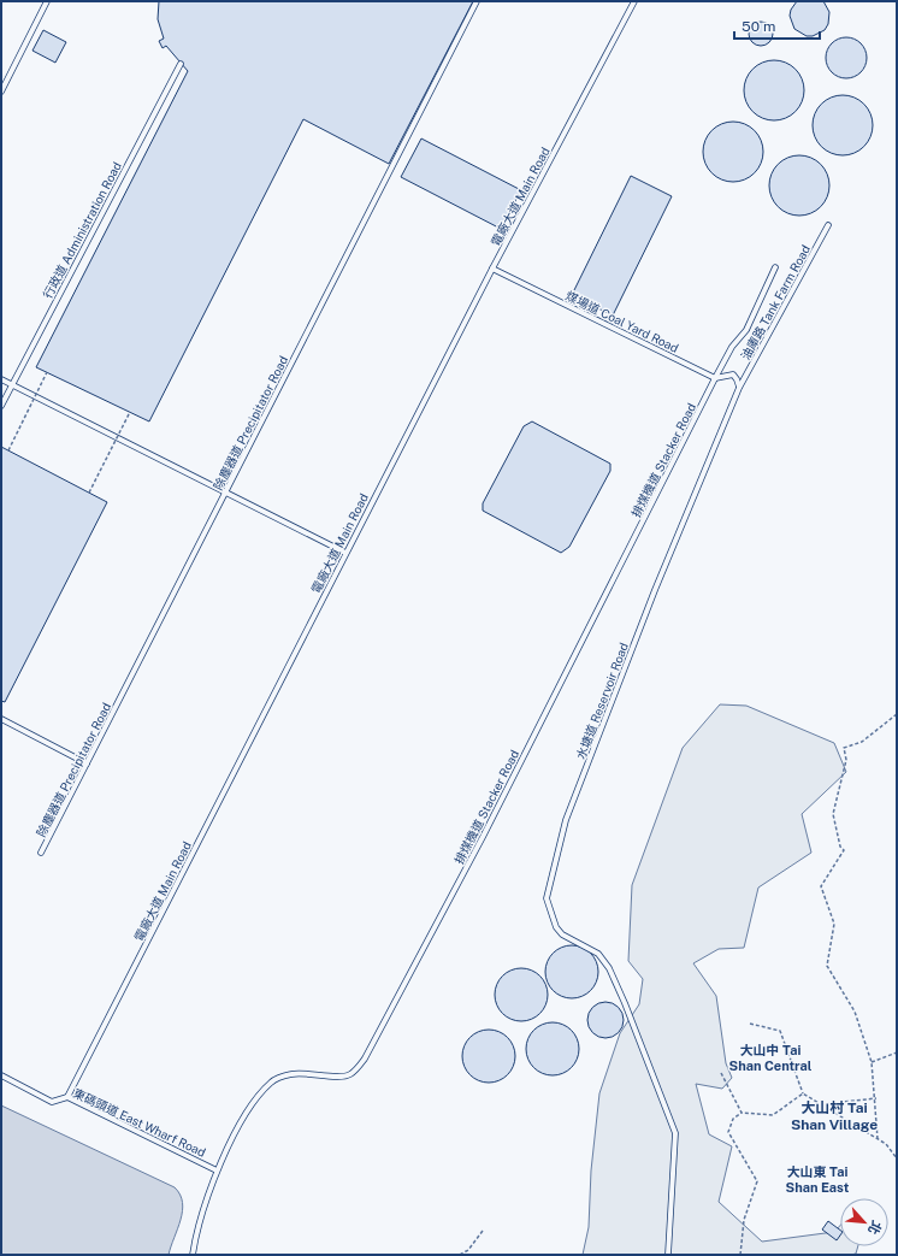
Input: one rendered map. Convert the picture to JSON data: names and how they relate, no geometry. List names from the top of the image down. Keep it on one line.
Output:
{"streets":{"lane":["電廠大道 Main Road","行政道 Administration Road","油庫路 Tank Farm Road","煤場道 Coal Yard Road","除塵器道 Precipitator Road","排煤機道 Stacker Road","水塘道 Reservoir Road","東碼頭道 East Wharf Road"]},"crossings":[["電廠大道 Main Road","煤場道 Coal Yard Road"],["電廠大道 Main Road","東碼頭道 East Wharf Road"],["油庫路 Tank Farm Road","煤場道 Coal Yard Road"],["油庫路 Tank Farm Road","水塘道 Reservoir Road"],["煤場道 Coal Yard Road","排煤機道 Stacker Road"],["煤場道 Coal Yard Road","水塘道 Reservoir Road"],["排煤機道 Stacker Road","東碼頭道 East Wharf Road"]],"districts":["大山中 Tai Shan Central","大山村 Tai Shan Village","大山東 Tai Shan East"],"scale_bar":"50 m","north":"bottom right"}
